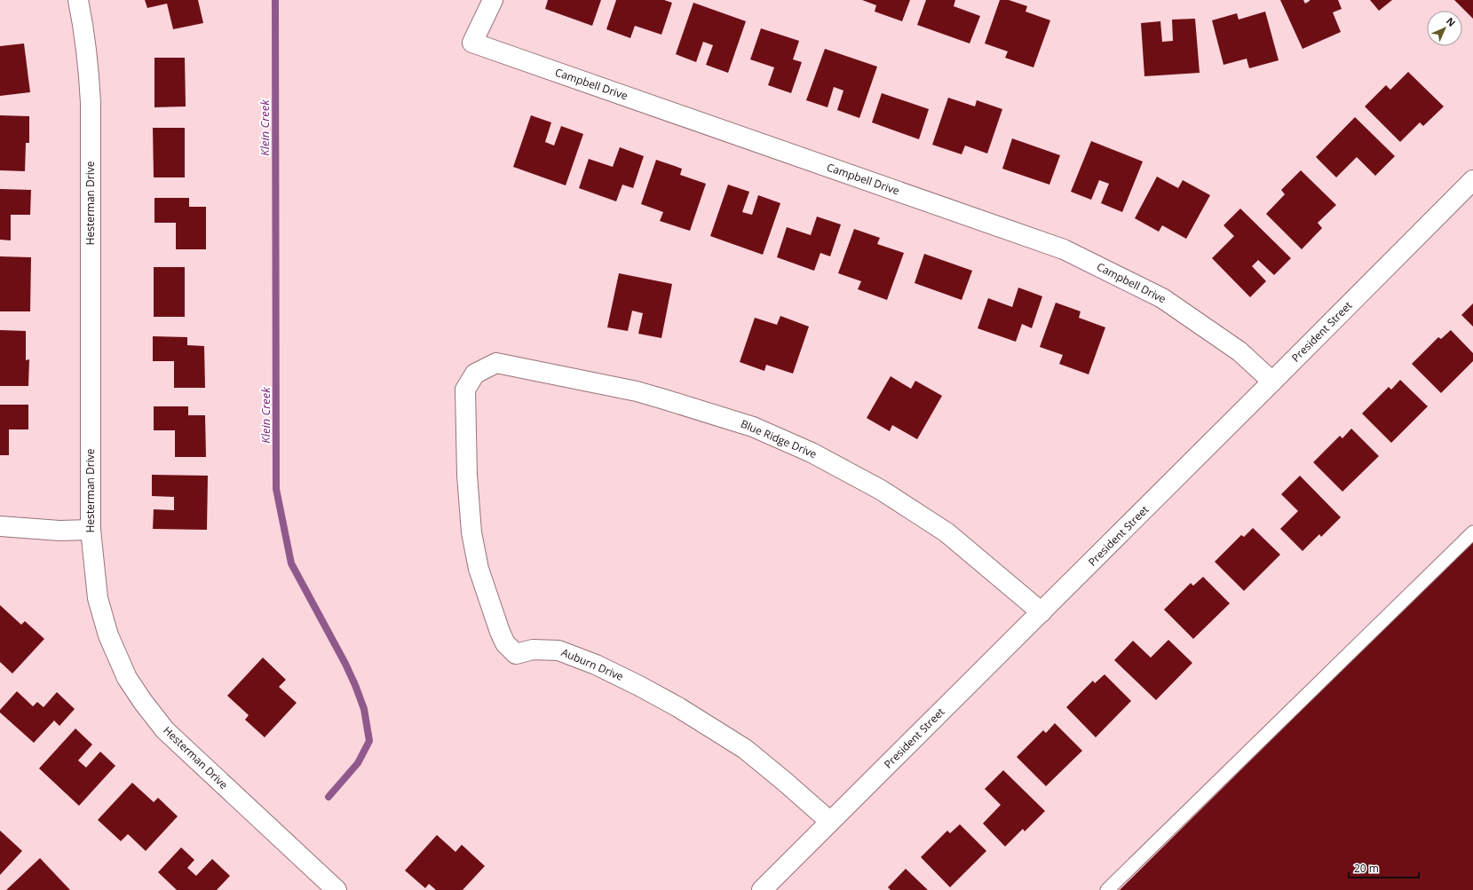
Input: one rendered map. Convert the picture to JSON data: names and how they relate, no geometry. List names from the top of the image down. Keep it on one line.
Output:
{"streets":{"street":["Campbell Drive","Hesterman Drive","President Street","Blue Ridge Drive","Auburn Drive"]},"crossings":[["Campbell Drive","President Street"],["President Street","Blue Ridge Drive"],["President Street","Auburn Drive"],["Blue Ridge Drive","Auburn Drive"]],"water":["Klein Creek"],"scale_bar":"20 m","north":"top right"}
